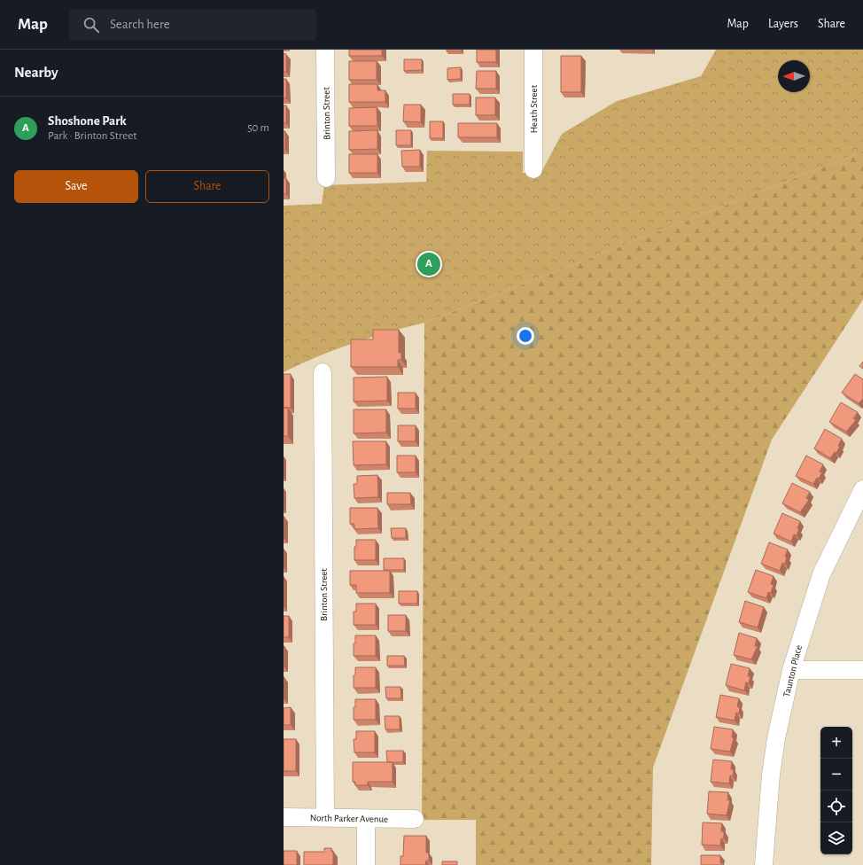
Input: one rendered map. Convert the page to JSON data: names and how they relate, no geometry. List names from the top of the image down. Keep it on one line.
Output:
{"streets":{"street":["Heath Street","Brinton Street","Taunton Place","North Parker Avenue"]},"crossings":[["Brinton Street","North Parker Avenue"]],"north":"left","page":{"header":"Map","search":"Search here","nav":["Map","Layers","Share"],"heading":"Nearby","list":[{"mark":"A","name":"Shoshone Park","note":"Park · Brinton Street","value":"50 m"}],"buttons":["Save","Share"],"pins":"A","map_buttons":["+","−"]}}
